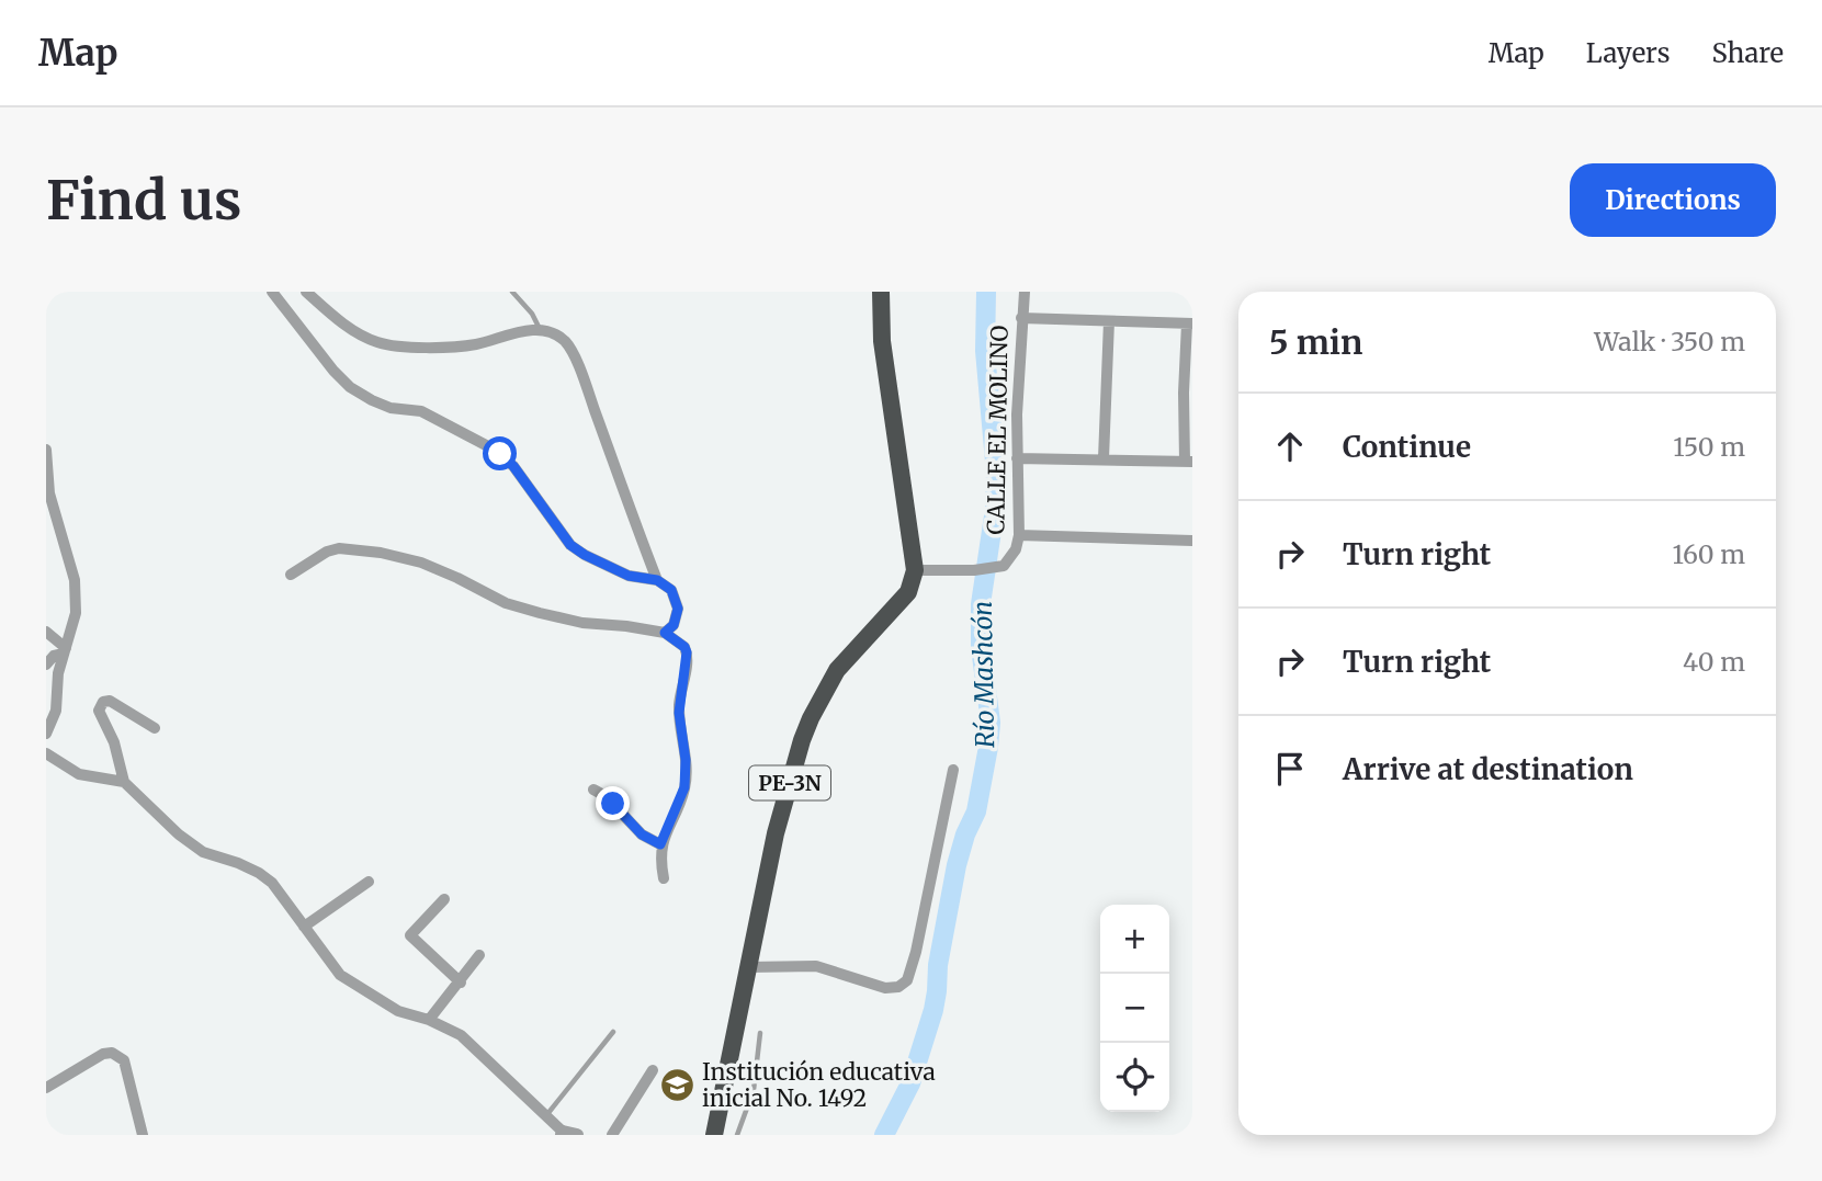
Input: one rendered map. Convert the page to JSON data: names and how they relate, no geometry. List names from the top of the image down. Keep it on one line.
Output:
{"streets":{"highway":["PE-3N"],"street":["CALLE EL MOLINO"]},"crossings":[["CALLE EL MOLINO","PE-3N"]],"water":["Río Mashcón"],"places":{"school or university":["Institución educativa inicial No. 1492"]},"page":{"header":"Map","nav":["Map","Layers","Share"],"buttons":"Directions","title":"Find us","heading":["5 min","Walk · 350 m"],"list":[["Continue","150 m"],["Turn right","160 m"],["Turn right","40 m"],"Arrive at destination"],"map_buttons":["+","−"]}}
